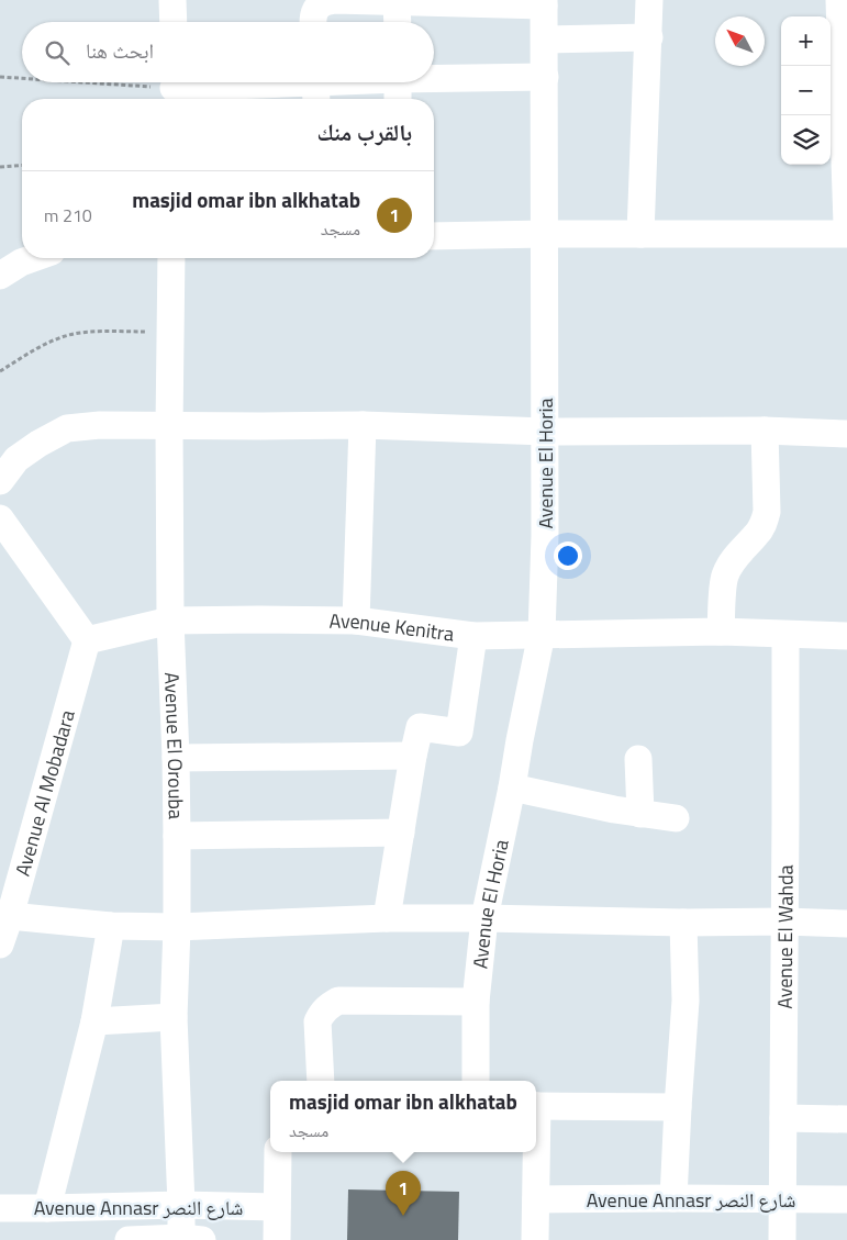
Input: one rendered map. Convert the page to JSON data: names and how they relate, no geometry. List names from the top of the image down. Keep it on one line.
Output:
{"streets":{"street":["Avenue El Horia","Avenue Kenitra","Avenue El Orouba","Avenue Al Mobadara","Avenue El Wahda","Avenue Annasr شارع النصر"]},"crossings":[["Avenue El Horia","Avenue Kenitra"],["Avenue Kenitra","Avenue El Orouba"],["Avenue Kenitra","Avenue Al Mobadara"],["Avenue Kenitra","Avenue El Wahda"],["Avenue El Orouba","Avenue Annasr شارع النصر"],["Avenue El Wahda","Avenue Annasr شارع النصر"]],"north":"top left","page":{"map_buttons":["+","−"],"search":"ابحث هنا","heading":"بالقرب منك","list":[{"mark":"1","name":"masjid omar ibn alkhatab","note":"مسجد","value":"210 m"}],"popup":["masjid omar ibn alkhatab","مسجد"],"pins":"1"}}
